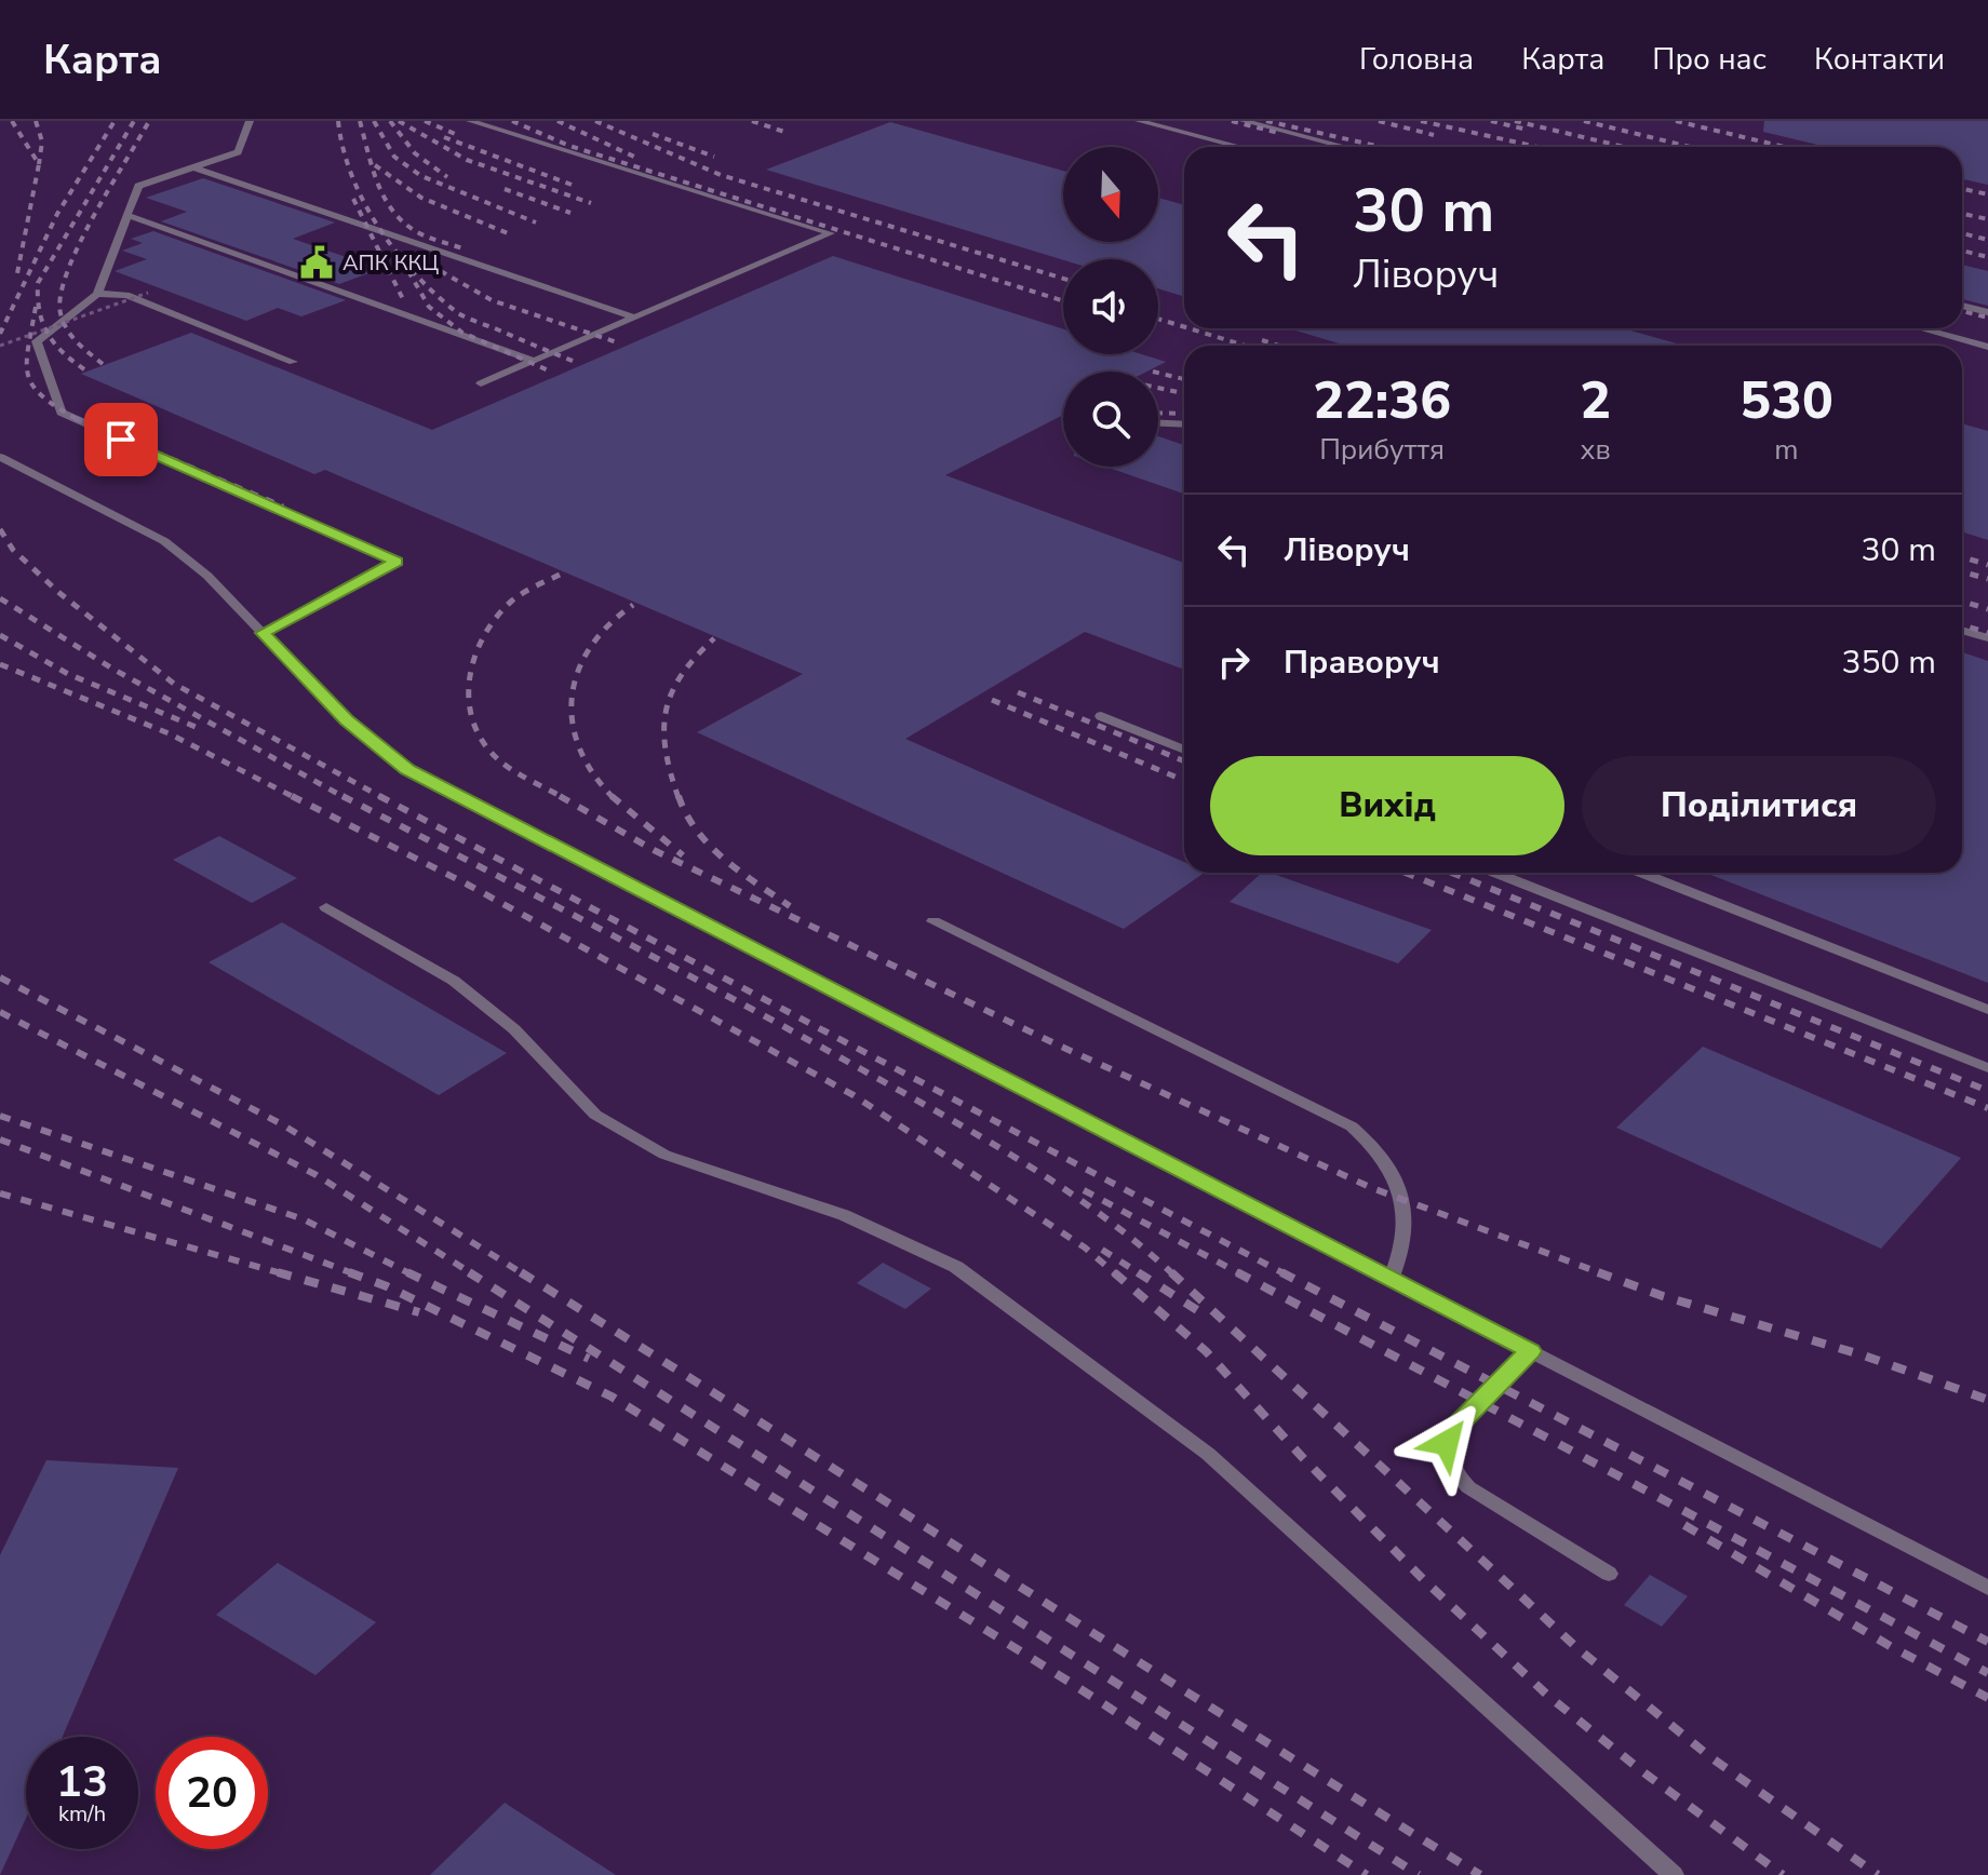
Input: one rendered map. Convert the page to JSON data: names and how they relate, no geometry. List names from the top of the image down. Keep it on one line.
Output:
{"places":{"public building":["АПК ККЦ"]},"north":"bottom","page":{"header":"Карта","nav":["Головна","Карта","Про нас","Контакти"],"turn":["30 m","Ліворуч"],"eta":["22:36","Прибуття","2","хв","530","m"],"list":[{"name":"Ліворуч","value":"30 m"},{"name":"Праворуч","value":"350 m"}],"buttons":["Вихід","Поділитися"],"speed":"13 km/h","limit":"20"}}
